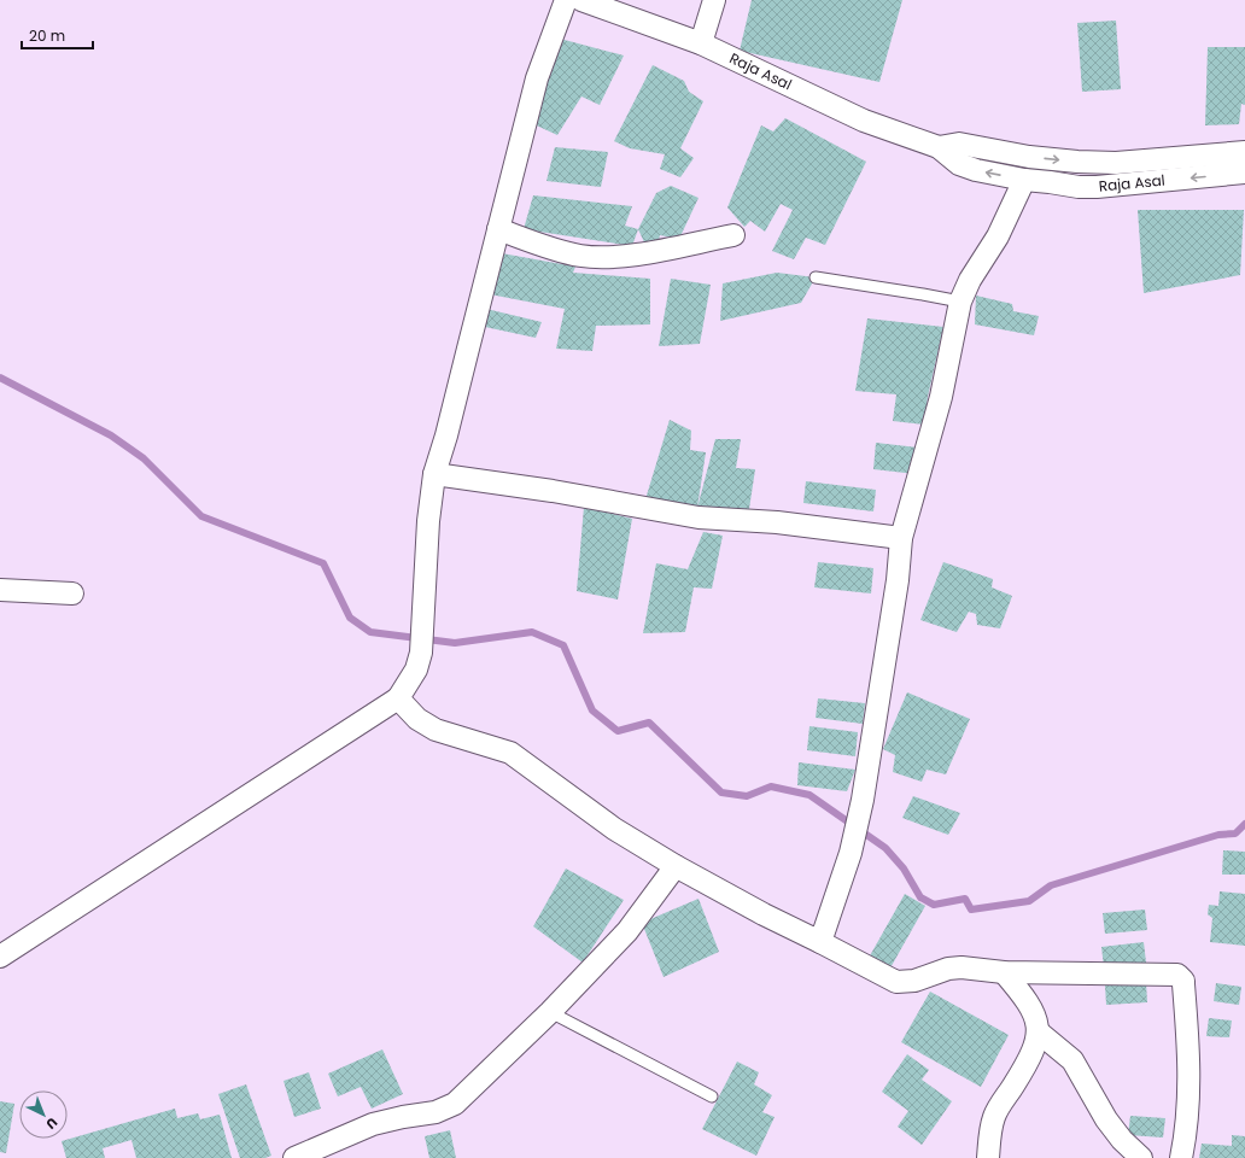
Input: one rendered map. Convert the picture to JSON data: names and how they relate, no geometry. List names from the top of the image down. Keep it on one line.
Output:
{"streets":{"street":["Raja Asal"]},"scale_bar":"20 m","north":"bottom right"}
